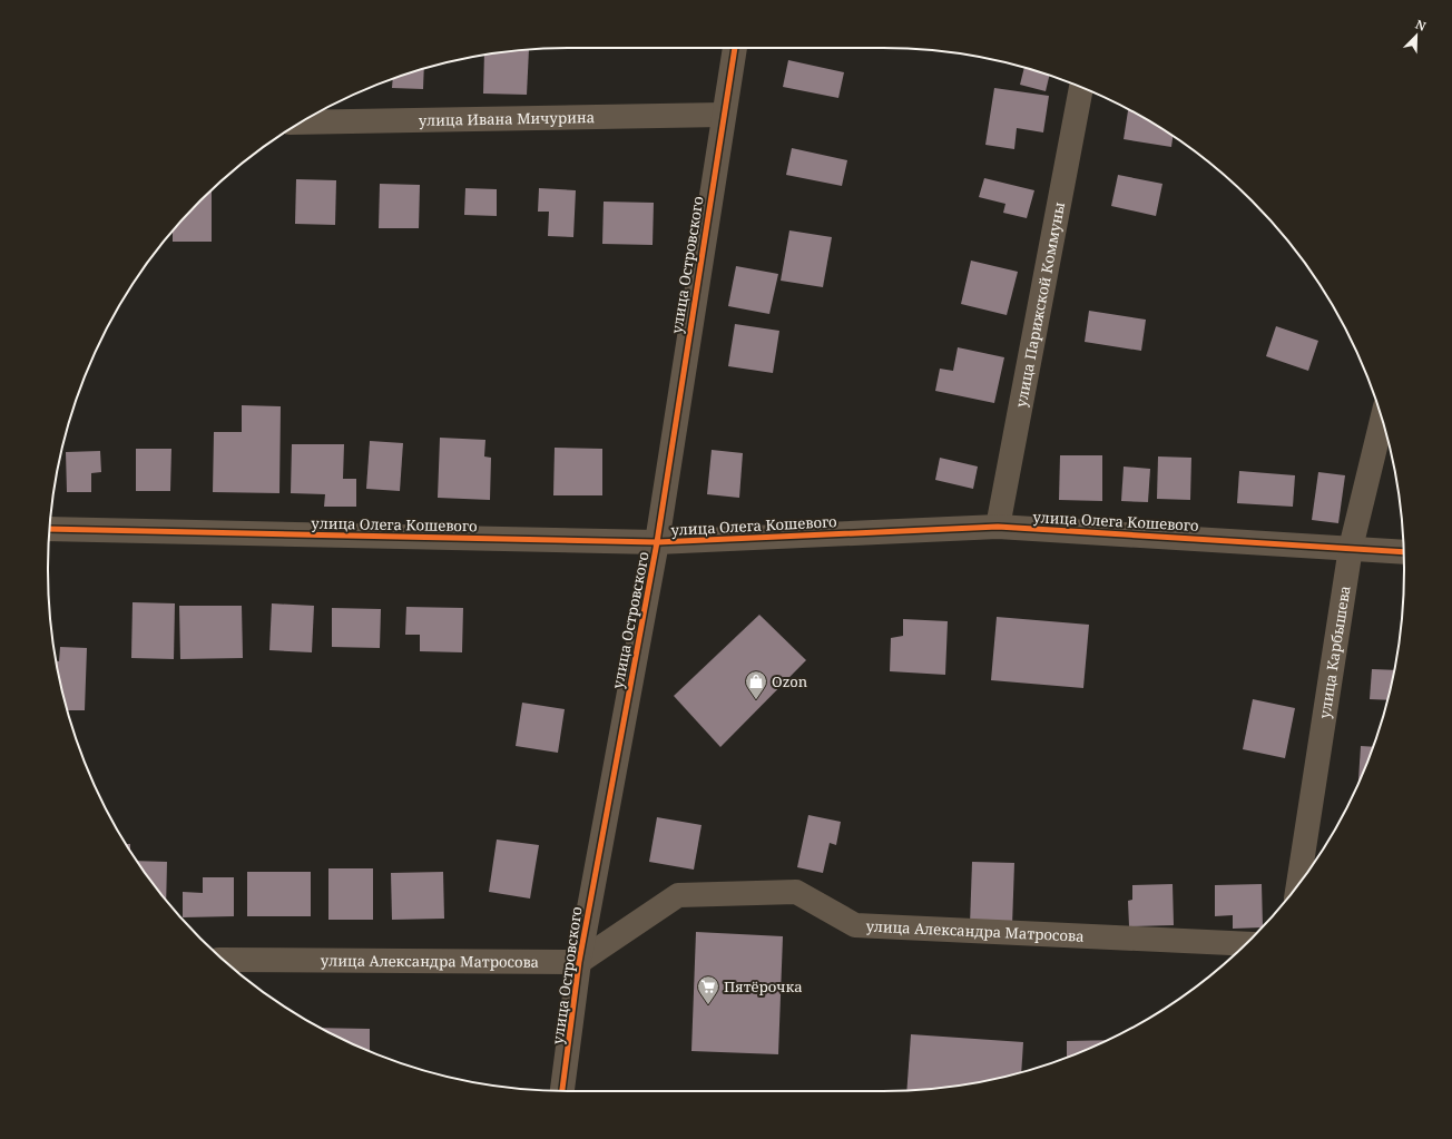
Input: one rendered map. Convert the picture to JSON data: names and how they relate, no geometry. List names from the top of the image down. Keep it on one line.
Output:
{"streets":{"street":["улица Ивана Мичурина","улица Островского","улица Парижской Коммуны","улица Олега Кошевого","улица Карбышева","улица Александра Матросова"]},"crossings":[["улица Ивана Мичурина","улица Островского"],["улица Островского","улица Олега Кошевого"],["улица Островского","улица Александра Матросова"],["улица Парижской Коммуны","улица Олега Кошевого"],["улица Олега Кошевого","улица Карбышева"]],"places":{"shop":["Ozon"],"supermarket":["Пятёрочка"]},"north":"top right"}
